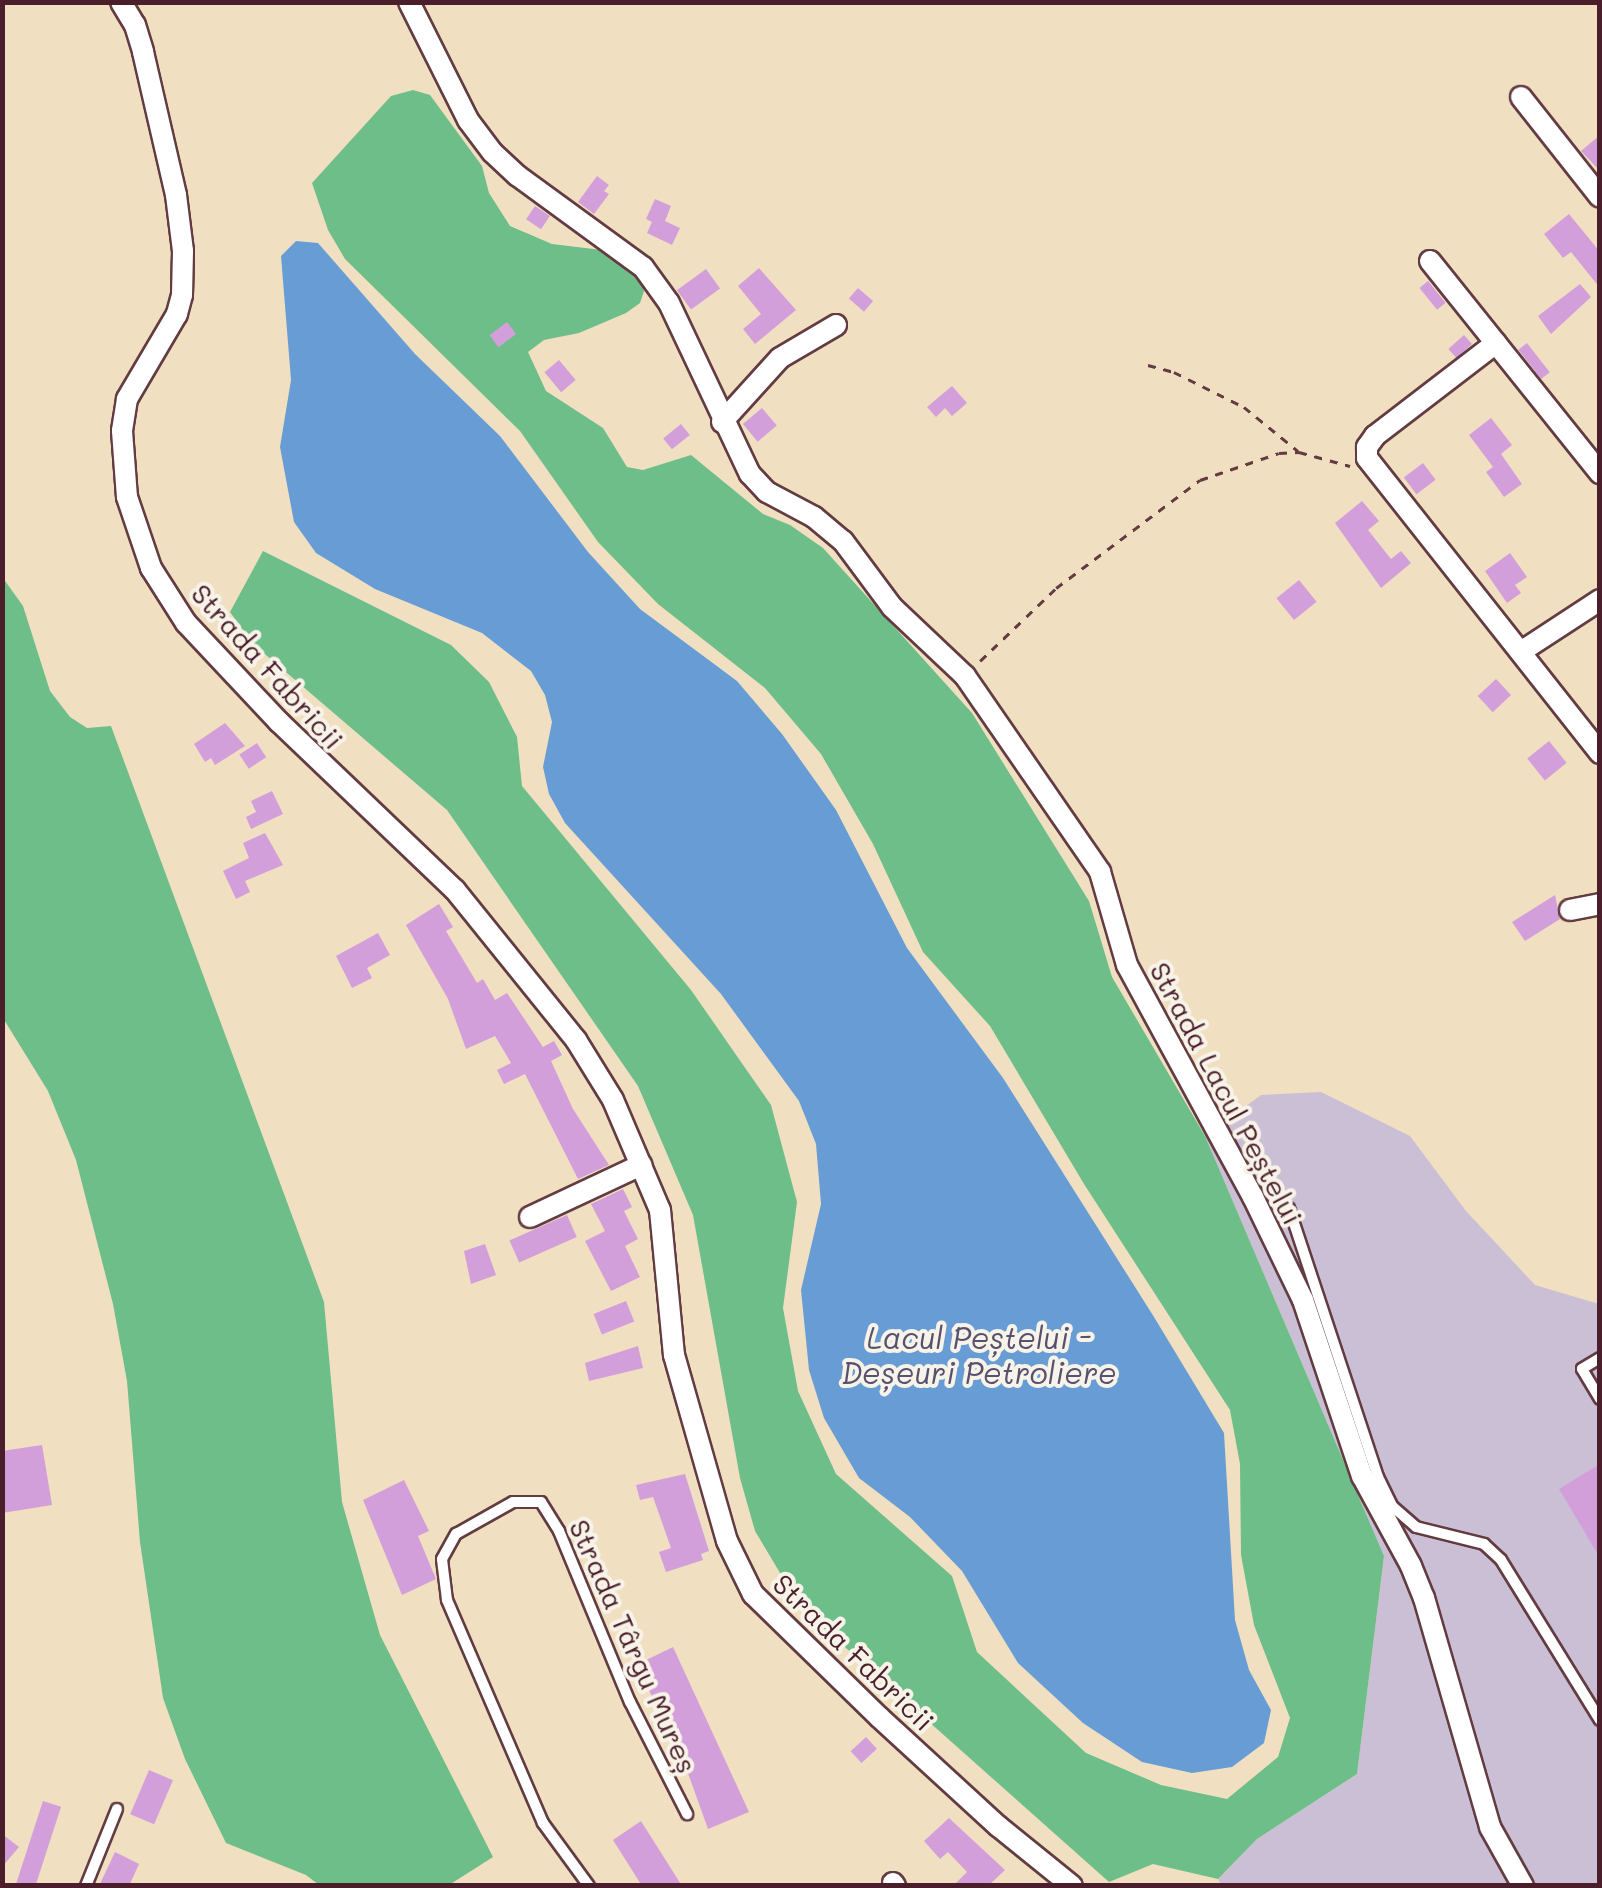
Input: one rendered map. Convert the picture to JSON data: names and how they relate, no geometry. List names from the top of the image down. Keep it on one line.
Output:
{"streets":{"street":["Strada Fabricii","Strada Lacul Peștelui"],"lane":["Strada Târgu Mureș"]},"water":["Lacul Peștelui - Deșeuri Petroliere"]}
